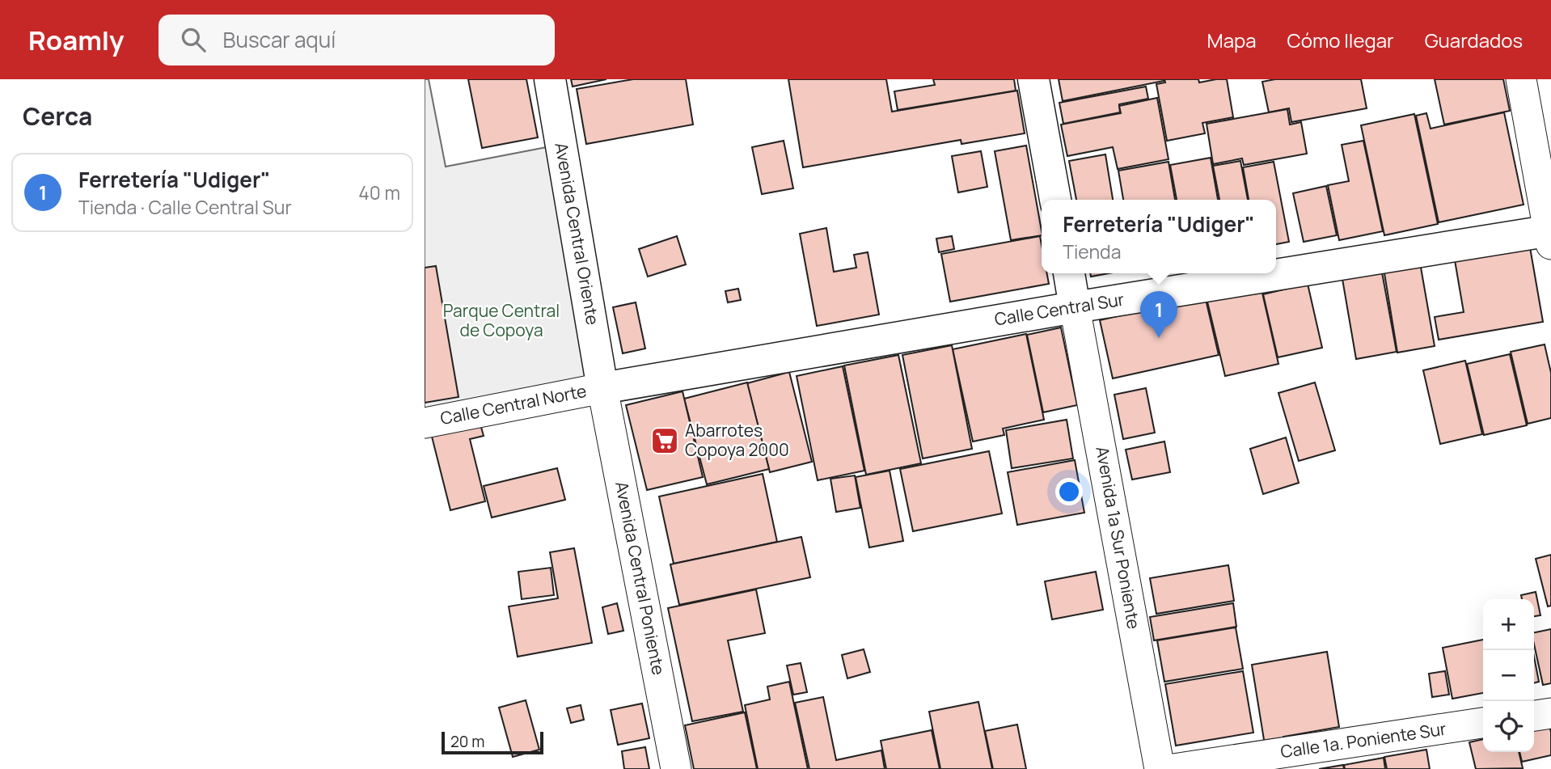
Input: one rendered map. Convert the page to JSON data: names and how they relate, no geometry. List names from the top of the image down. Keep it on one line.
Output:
{"streets":{"street":["Avenida Central Oriente","Calle Central Sur","Calle Central Norte","Avenida 1a Sur Poniente","Avenida Central Poniente","Calle 1a. Poniente Sur"]},"crossings":[["Avenida Central Oriente","Calle Central Sur"],["Avenida Central Oriente","Calle Central Norte"],["Avenida Central Oriente","Avenida Central Poniente"],["Calle Central Sur","Calle Central Norte"],["Calle Central Sur","Avenida 1a Sur Poniente"],["Calle Central Sur","Avenida Central Poniente"],["Calle Central Norte","Avenida Central Poniente"]],"parks":["Parque Central de Copoya"],"places":{"supermarket":["Abarrotes Copoya 2000"]},"scale_bar":"20 m","page":{"header":"Roamly","search":"Buscar aquí","nav":["Mapa","Cómo llegar","Guardados"],"heading":"Cerca","list":[{"mark":"1","name":"Ferretería \"Udiger\"","note":"Tienda · Calle Central Sur","value":"40 m"}],"popup":["Ferretería \"Udiger\"","Tienda"],"pins":"1","map_buttons":["+","−"],"scale":"20 m"}}
